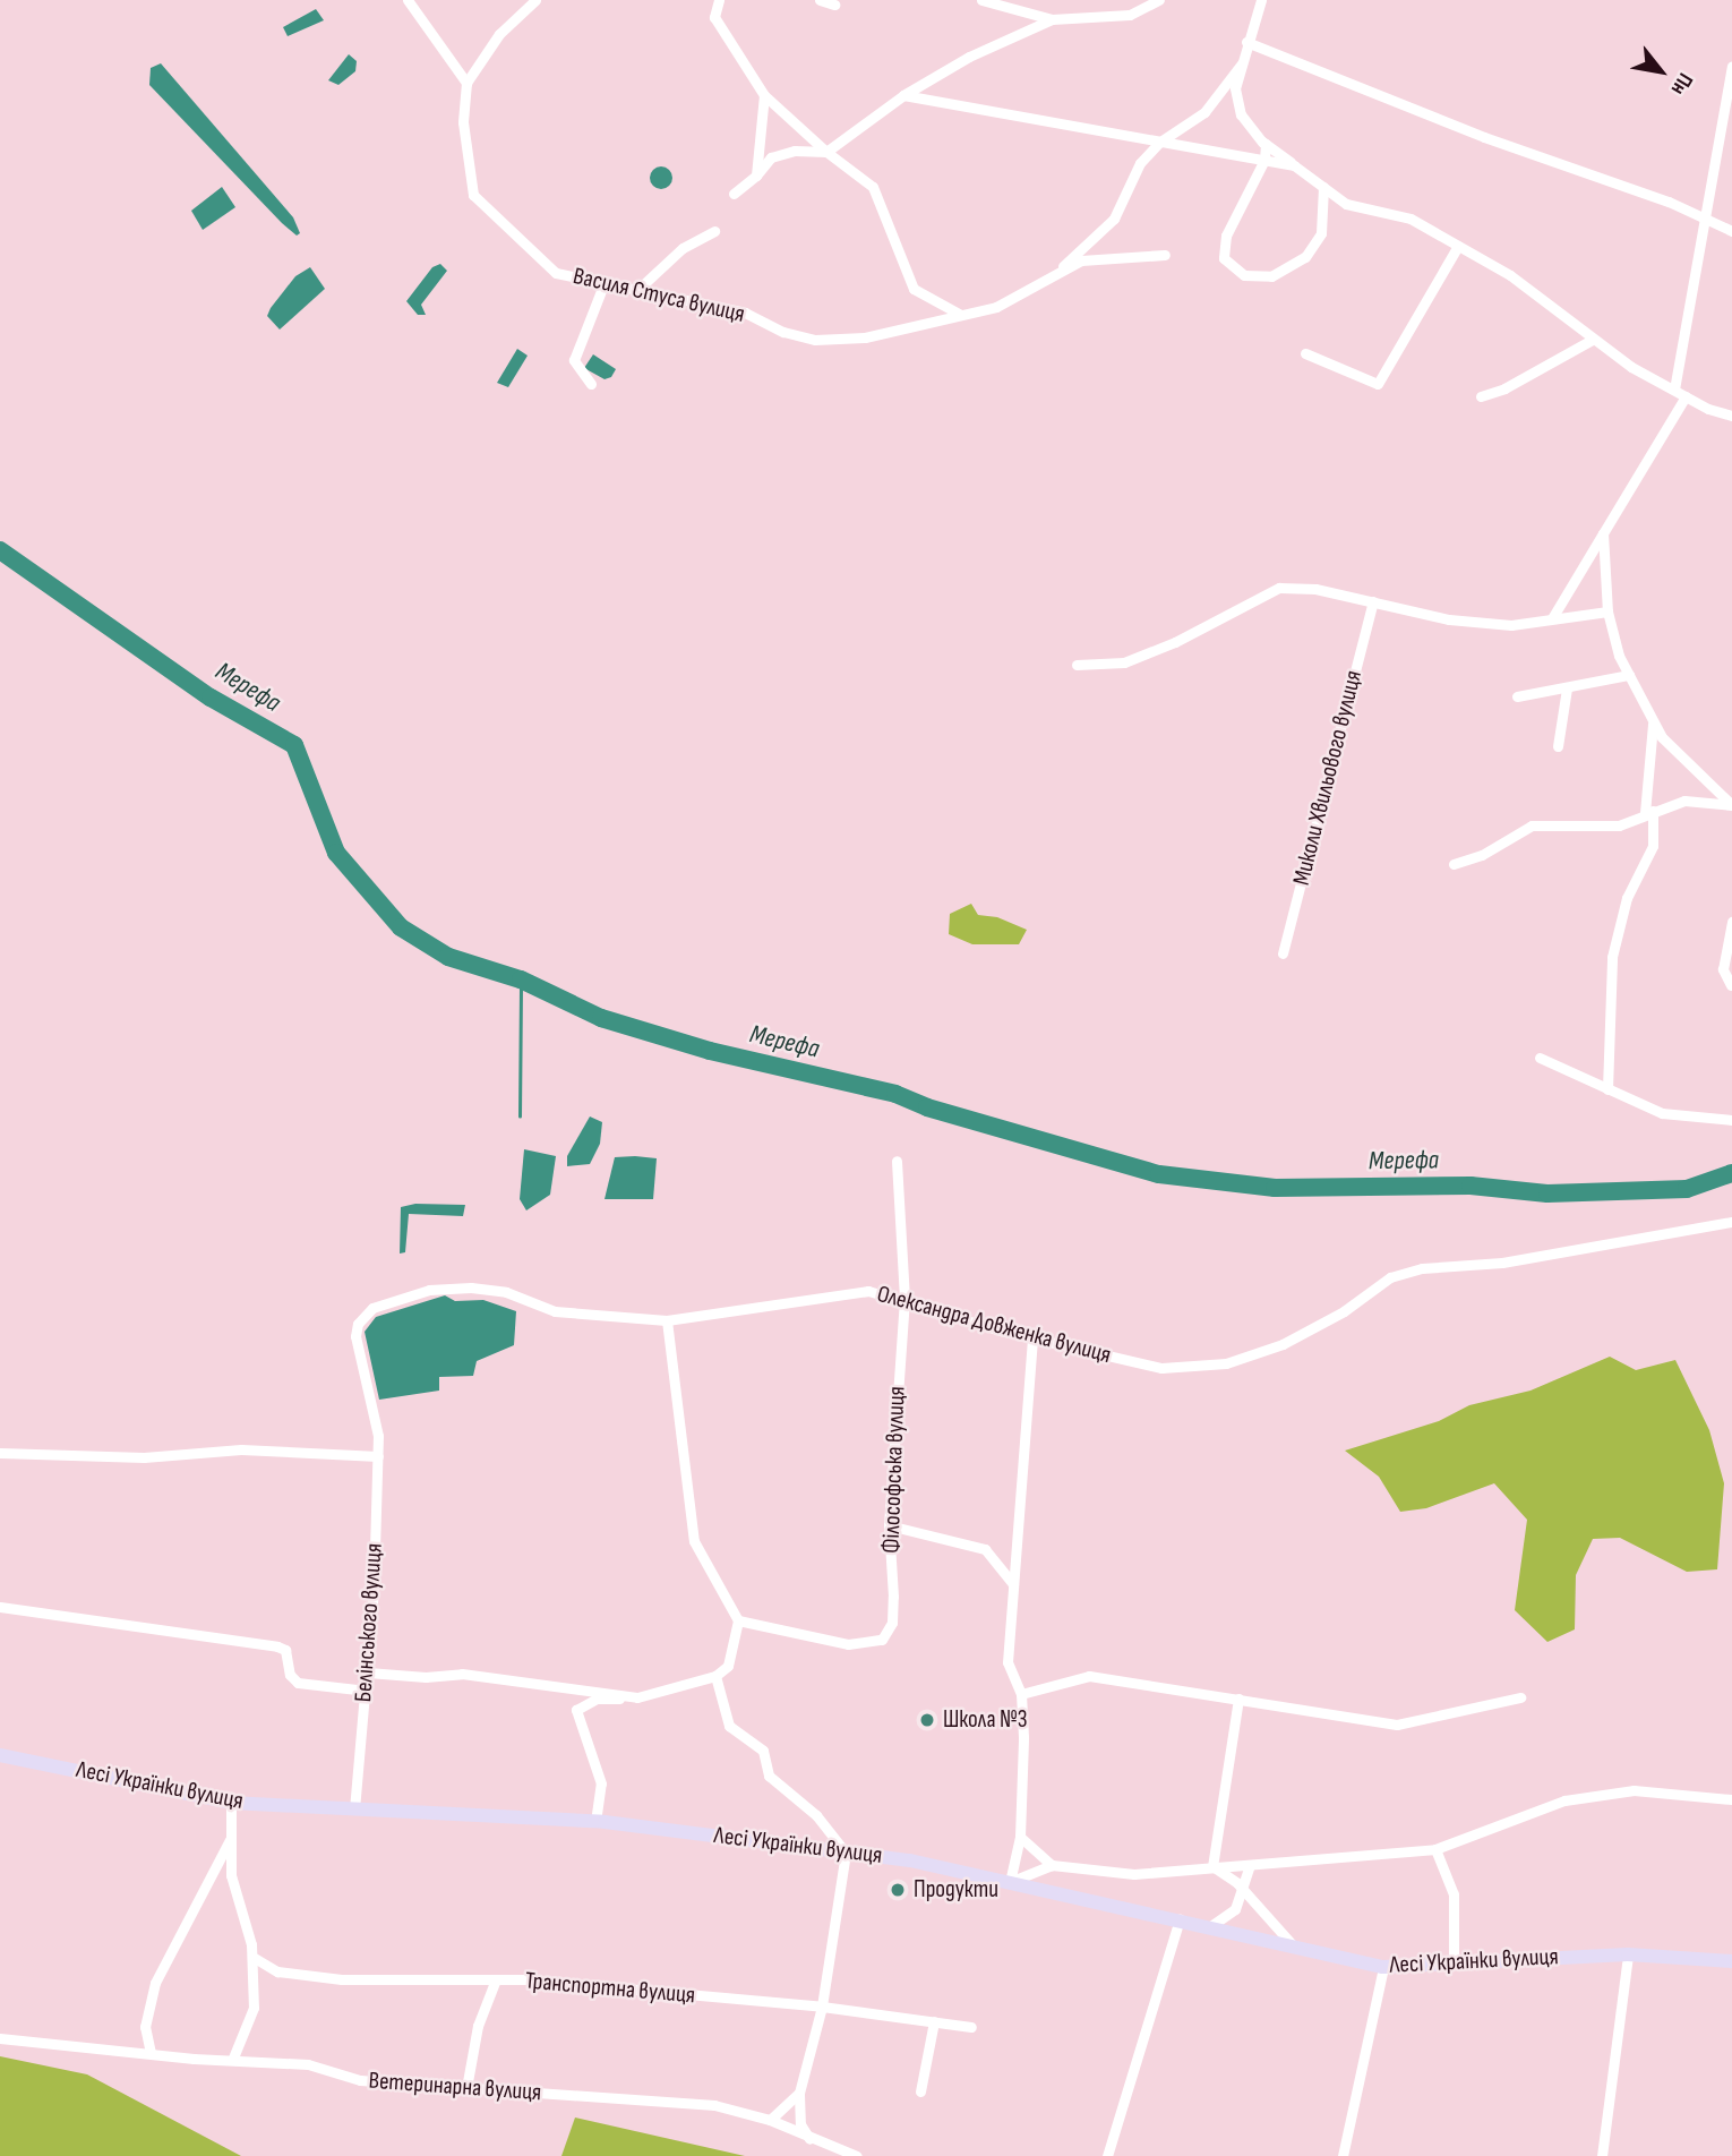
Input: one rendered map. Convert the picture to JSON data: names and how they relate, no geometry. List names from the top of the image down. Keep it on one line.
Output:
{"streets":{"street":["Василя Стуса вулиця","Миколи Хвильового вулиця","Олександра Довженка вулиця","Філософська вулиця","Белінського вулиця","Лесі Українки вулиця","Транспортна вулиця","Ветеринарна вулиця"]},"crossings":[["Олександра Довженка вулиця","Філософська вулиця"],["Олександра Довженка вулиця","Белінського вулиця"],["Белінського вулиця","Лесі Українки вулиця"]],"water":["Мерефа"],"places":["Школа №3","Продукти"],"north":"bottom right"}
